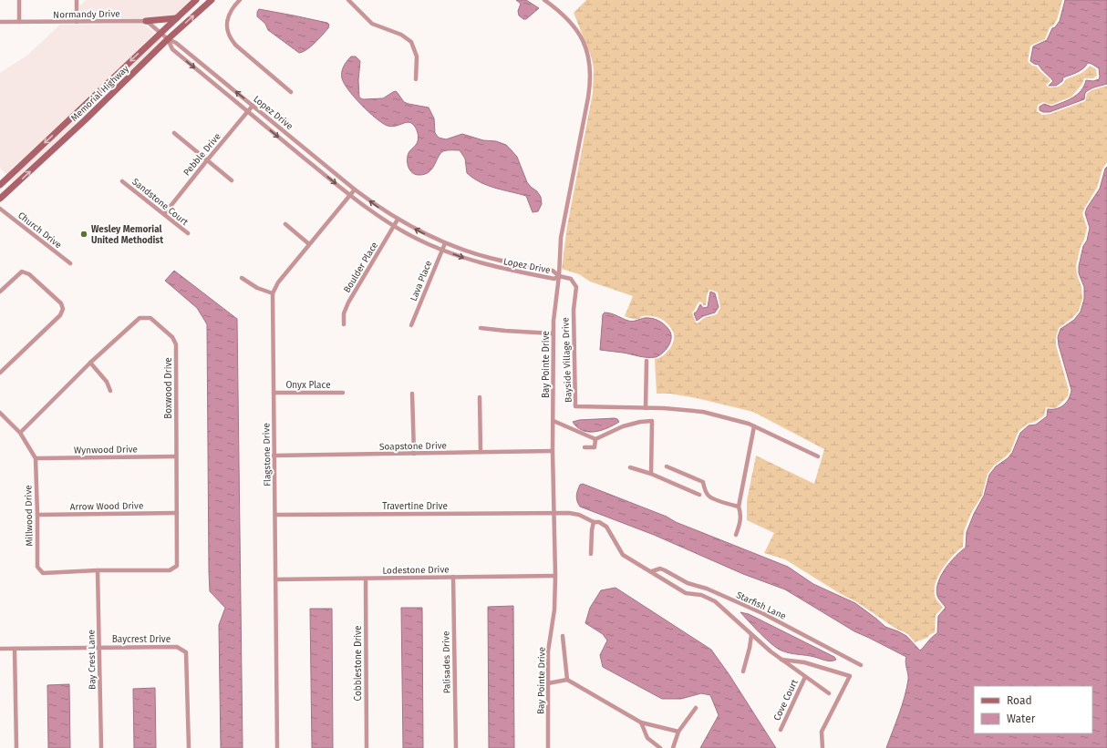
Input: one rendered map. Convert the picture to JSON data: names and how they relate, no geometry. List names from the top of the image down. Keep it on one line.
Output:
{"streets":{"main road":["Memorial Highway"],"street":["Normandy Drive","Lopez Drive","Pebble Drive","Sandstone Court","Church Drive","Boulder Place","Lava Place","Bayside Village Drive","Bay Pointe Drive","Onyx Place","Boxwood Drive","Soapstone Drive","Wynwood Drive","Flagstone Drive","Arrow Wood Drive","Travertine Drive","Millwood Drive","Lodestone Drive","Starfish Lane","Baycrest Drive","Bay Crest Lane","Palisades Drive","Cobblestone Drive","Cove Court"]},"crossings":[["Memorial Highway","Lopez Drive"],["Lopez Drive","Pebble Drive"],["Lopez Drive","Boulder Place"],["Lopez Drive","Lava Place"],["Lopez Drive","Bayside Village Drive"],["Lopez Drive","Bay Pointe Drive"],["Pebble Drive","Sandstone Court"],["Bayside Village Drive","Bay Pointe Drive"],["Bay Pointe Drive","Soapstone Drive"],["Bay Pointe Drive","Travertine Drive"],["Bay Pointe Drive","Lodestone Drive"],["Onyx Place","Flagstone Drive"],["Boxwood Drive","Wynwood Drive"],["Boxwood Drive","Arrow Wood Drive"],["Boxwood Drive","Millwood Drive"],["Boxwood Drive","Bay Crest Lane"],["Soapstone Drive","Flagstone Drive"],["Wynwood Drive","Millwood Drive"],["Flagstone Drive","Travertine Drive"],["Flagstone Drive","Lodestone Drive"],["Arrow Wood Drive","Millwood Drive"],["Travertine Drive","Starfish Lane"],["Travertine Drive","Cove Court"],["Millwood Drive","Bay Crest Lane"],["Lodestone Drive","Palisades Drive"],["Lodestone Drive","Cobblestone Drive"],["Baycrest Drive","Bay Crest Lane"]],"places":["Wesley Memorial United Methodist"],"legend":["Road","Water"]}
